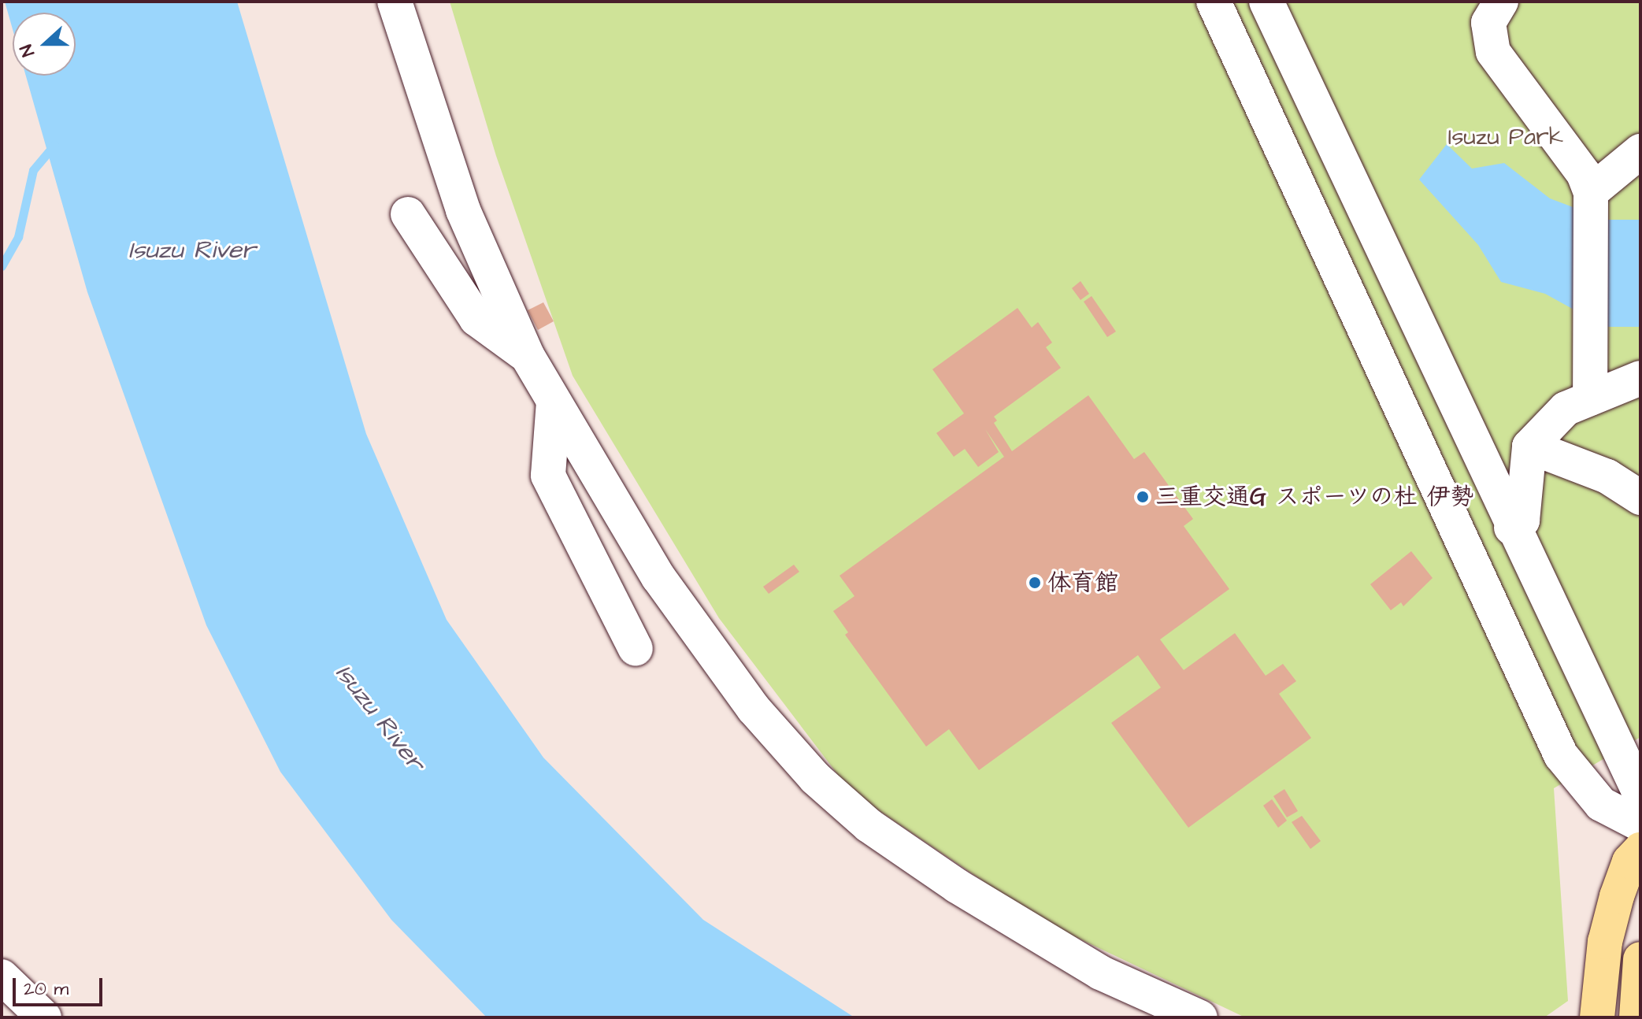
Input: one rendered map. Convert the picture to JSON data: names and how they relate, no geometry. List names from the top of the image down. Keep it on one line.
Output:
{"water":["Isuzu River"],"parks":["Isuzu Park"],"places":["三重交通G スポーツの杜 伊勢","体育館"],"scale_bar":"20 m","north":"left"}
